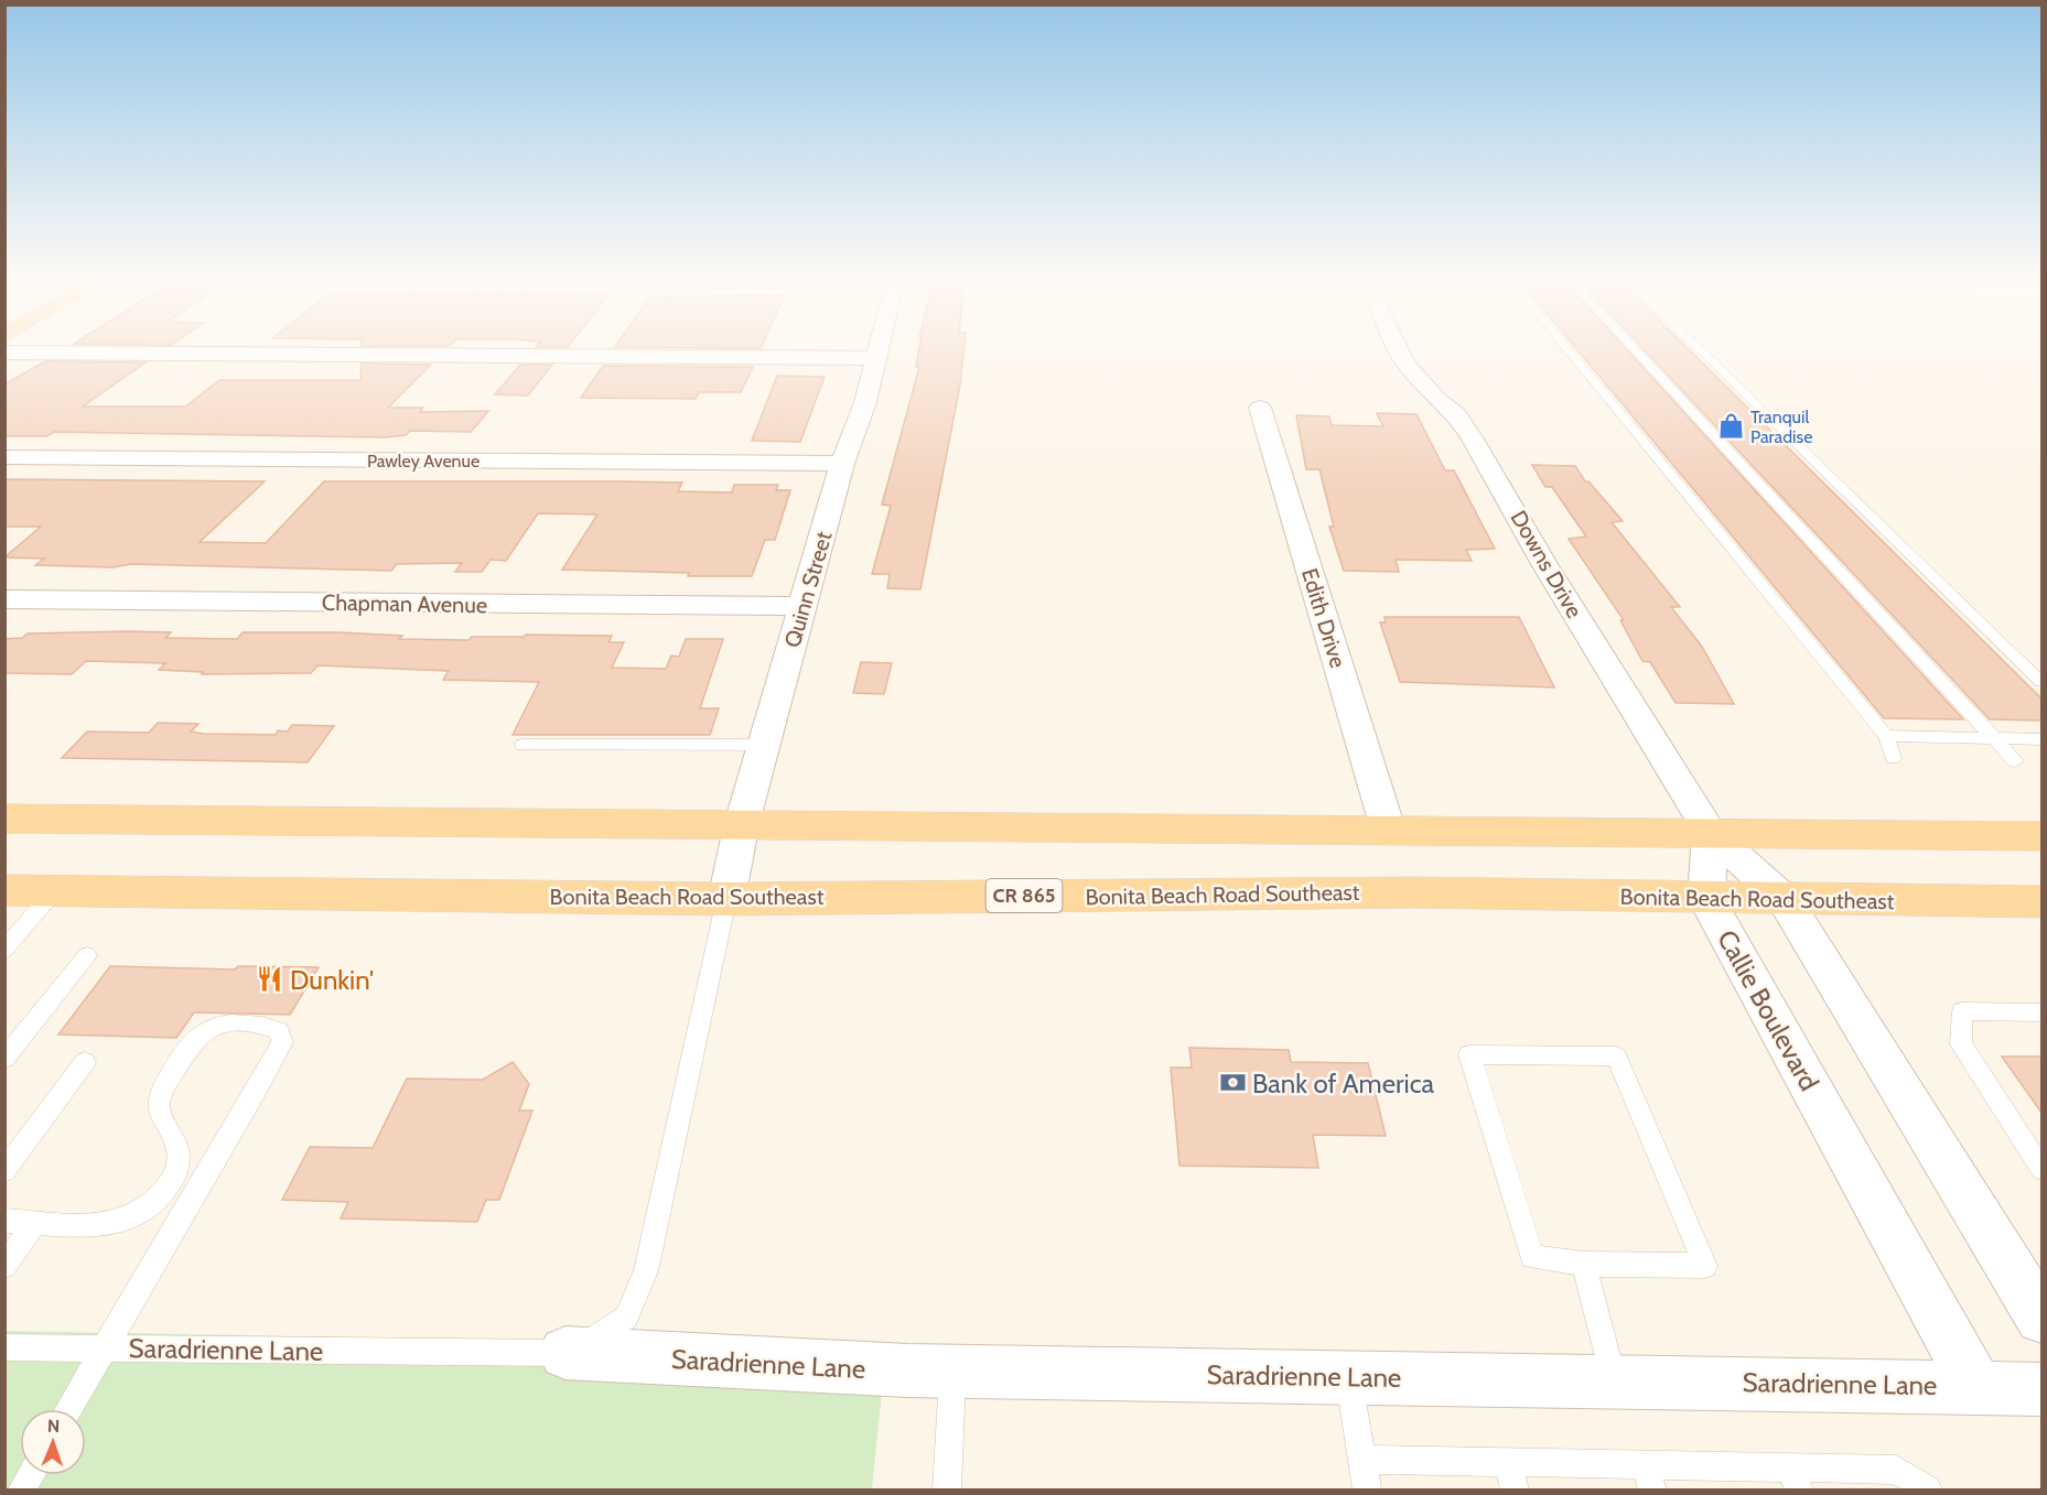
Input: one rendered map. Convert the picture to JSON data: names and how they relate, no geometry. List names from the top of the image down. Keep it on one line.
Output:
{"streets":{"main road":["Bonita Beach Road Southeast","CR 865"],"street":["Pawley Avenue","Downs Drive","Quinn Street","Chapman Avenue","Edith Drive","Callie Boulevard","Saradrienne Lane"]},"crossings":[["Pawley Avenue","Quinn Street"],["Quinn Street","Chapman Avenue"],["Quinn Street","Bonita Beach Road Southeast"],["Bonita Beach Road Southeast","Callie Boulevard"],["Callie Boulevard","Saradrienne Lane"]],"places":{"shop":["Tranquil Paradise"],"restaurant":["Dunkin'"],"bank":["Bank of America"]},"north":"top"}
